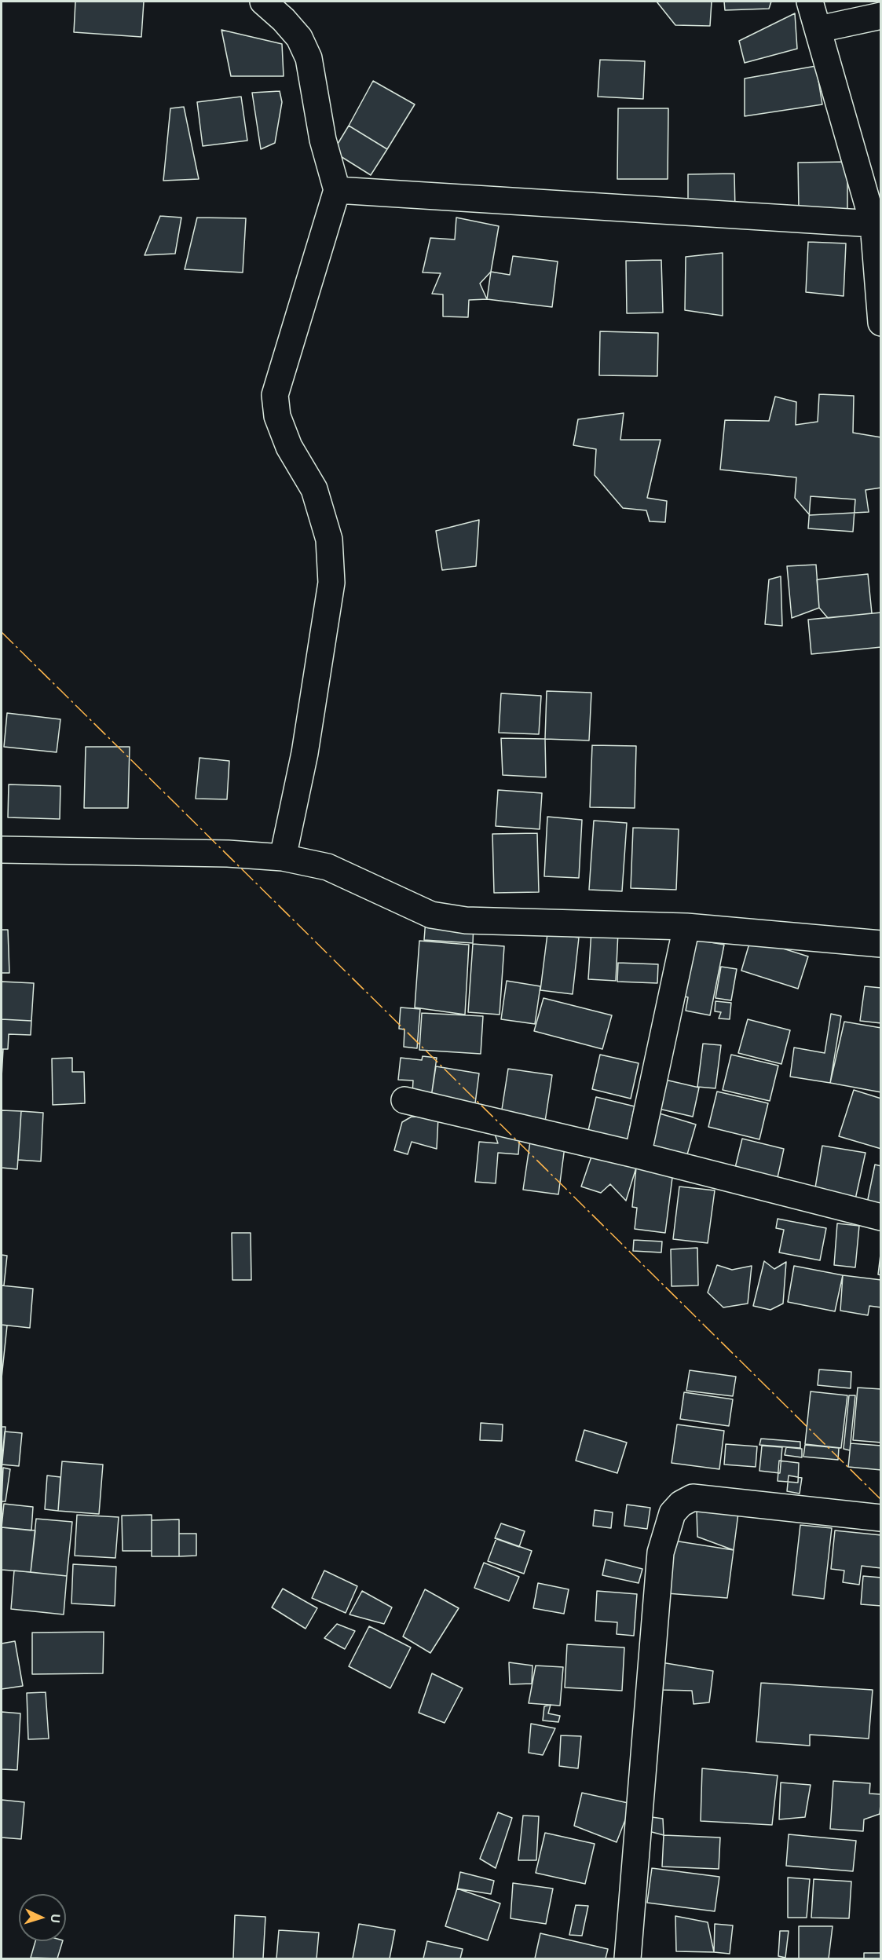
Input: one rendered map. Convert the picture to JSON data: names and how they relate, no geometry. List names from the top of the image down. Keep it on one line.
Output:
{"north":"right"}
